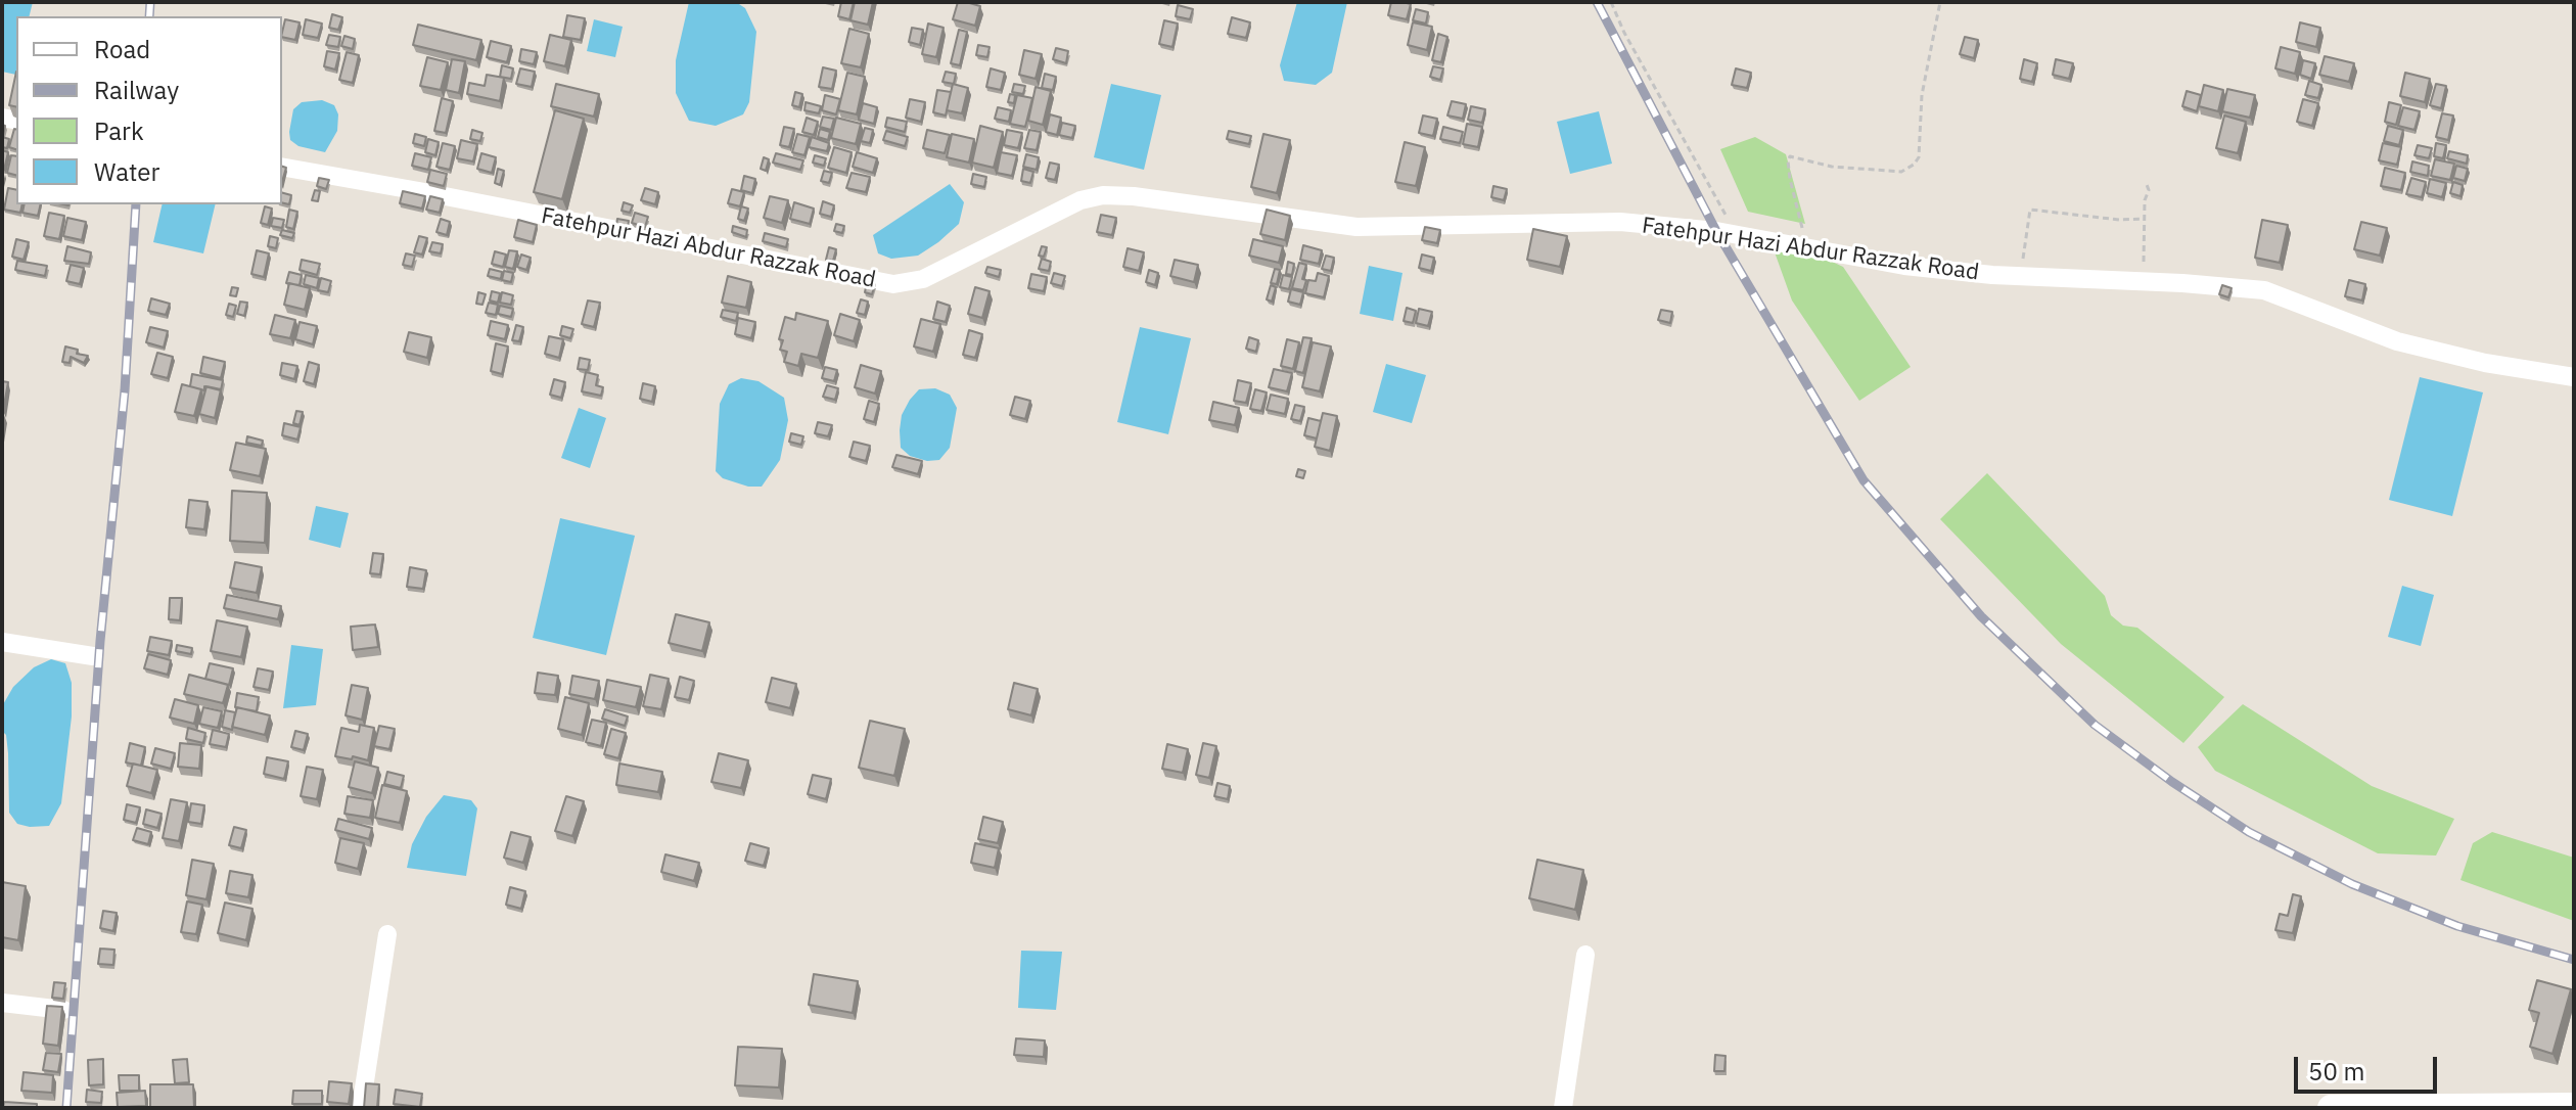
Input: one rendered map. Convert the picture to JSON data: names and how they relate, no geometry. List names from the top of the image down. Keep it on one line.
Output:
{"streets":{"street":["Fatehpur Hazi Abdur Razzak Road"]},"legend":["Road","Railway","Park","Water"],"scale_bar":"50 m"}
